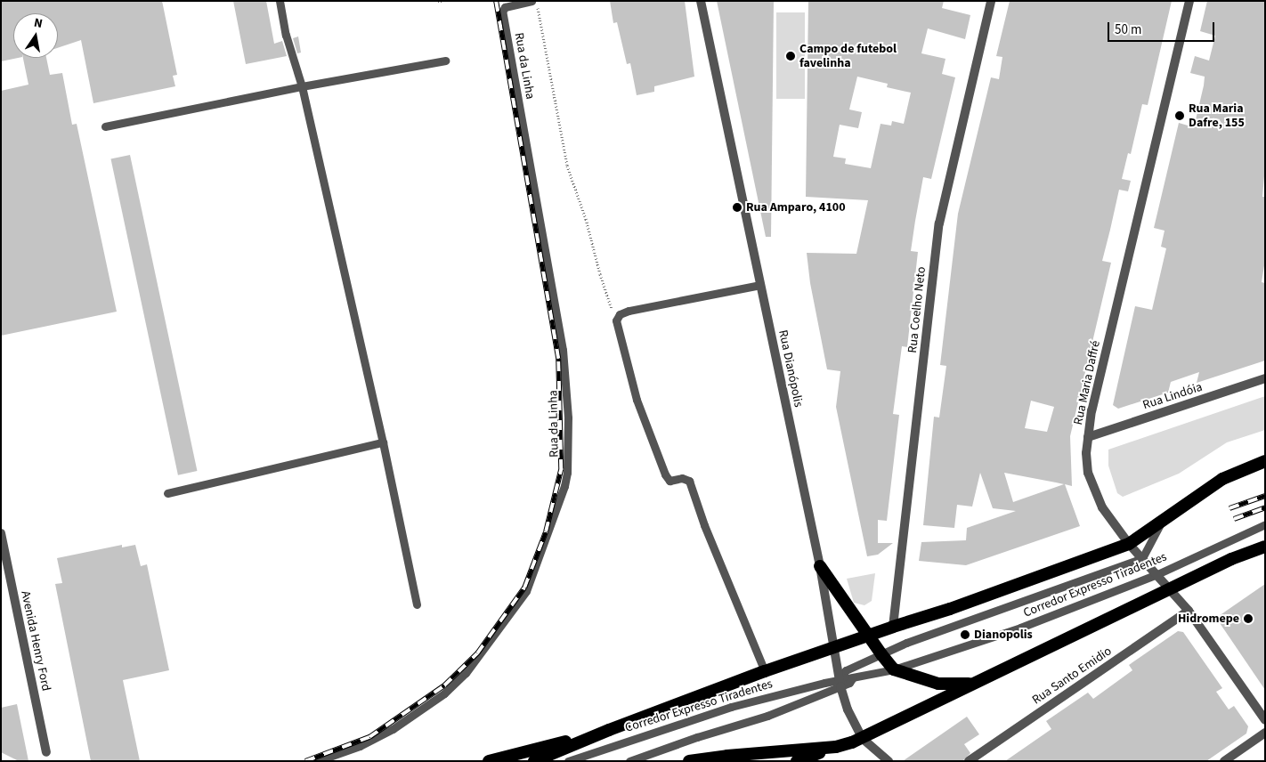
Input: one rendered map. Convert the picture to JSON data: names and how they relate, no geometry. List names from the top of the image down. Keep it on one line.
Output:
{"streets":{"street":["Rua Coelho Neto","Rua Dianópolis","Rua Maria Daffré","Rua Lindóia","Avenida Henry Ford","Rua Santo Emidio"],"lane":["Rua da Linha","Corredor Expresso Tiradentes"]},"crossings":[["Rua Dianópolis","Corredor Expresso Tiradentes"],["Rua Maria Daffré","Rua Lindóia"],["Rua Maria Daffré","Corredor Expresso Tiradentes"],["Rua Maria Daffré","Rua Santo Emidio"]],"places":["Campo de futebol favelinha","Rua Maria Dafre, 155","Rua Amparo, 4100","Hidromepe","Dianopolis"],"scale_bar":"50 m","north":"top"}
